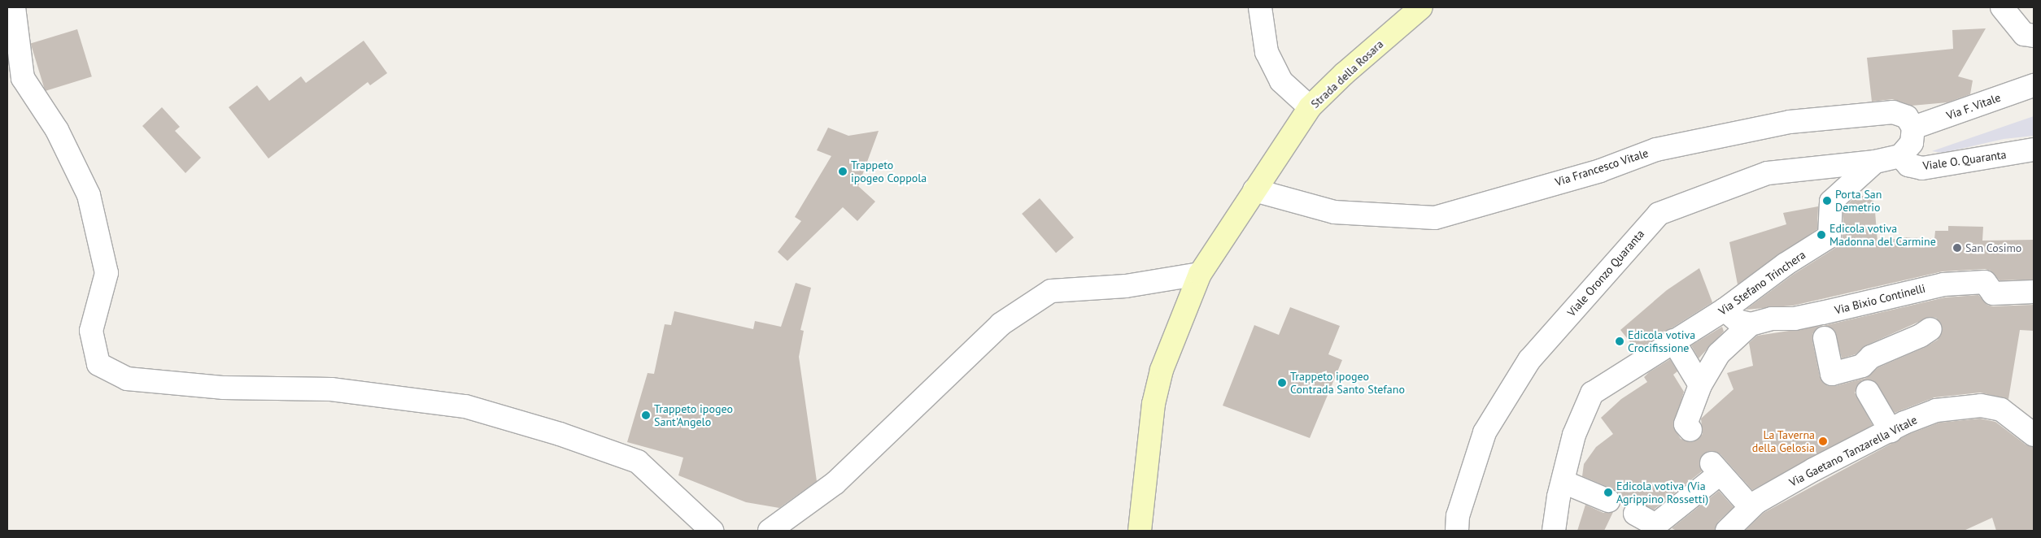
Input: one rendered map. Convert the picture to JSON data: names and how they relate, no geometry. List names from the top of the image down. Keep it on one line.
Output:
{"streets":{"street":["Strada della Rosara","Via F. Vitale","Viale O. Quaranta","Via Francesco Vitale","Viale Oronzo Quaranta","Via Stefano Trinchera","Via Bixio Continelli","Via Gaetano Tanzarella Vitale"]},"crossings":[["Strada della Rosara","Via Francesco Vitale"],["Via F. Vitale","Via Francesco Vitale"],["Viale Oronzo Quaranta","Via Stefano Trinchera"]],"places":["Trappeto ipogeo Coppola","Porta San Demetrio","Edicola votiva Madonna del Carmine","San Cosimo","Edicola votiva Crocifissione","Trappeto ipogeo Contrada Santo Stefano","Trappeto ipogeo Sant'Angelo","La Taverna della Gelosia","Edicola votiva (Via Agrippino Rossetti)"]}
